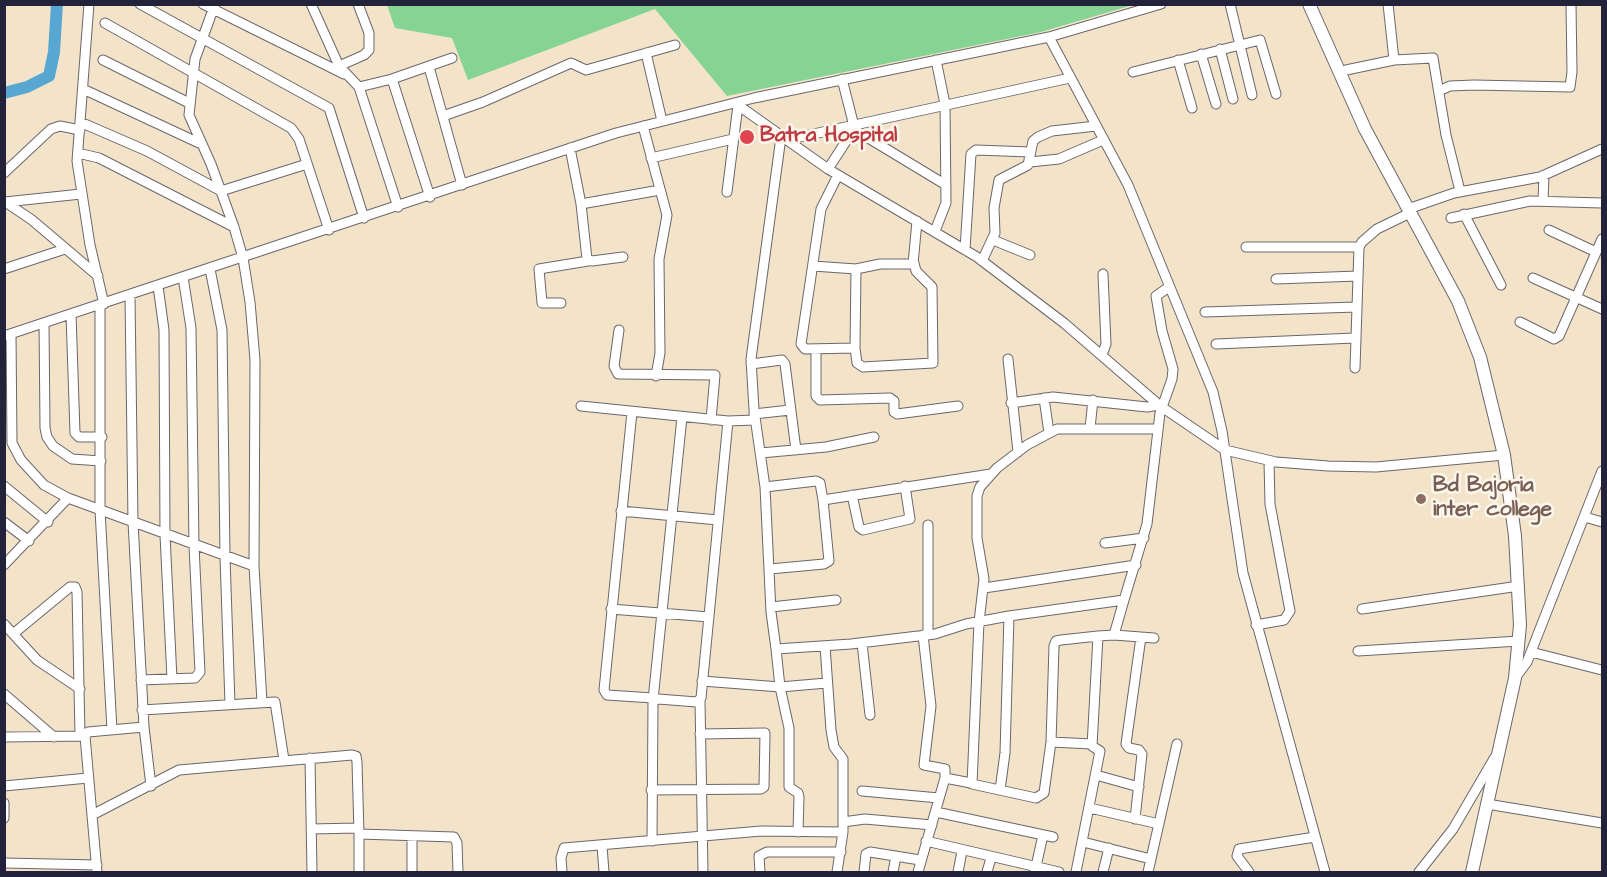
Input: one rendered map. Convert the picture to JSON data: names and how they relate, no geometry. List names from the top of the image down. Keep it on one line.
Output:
{"places":["Batra Hospital","Bd Bajoria inter college"]}
